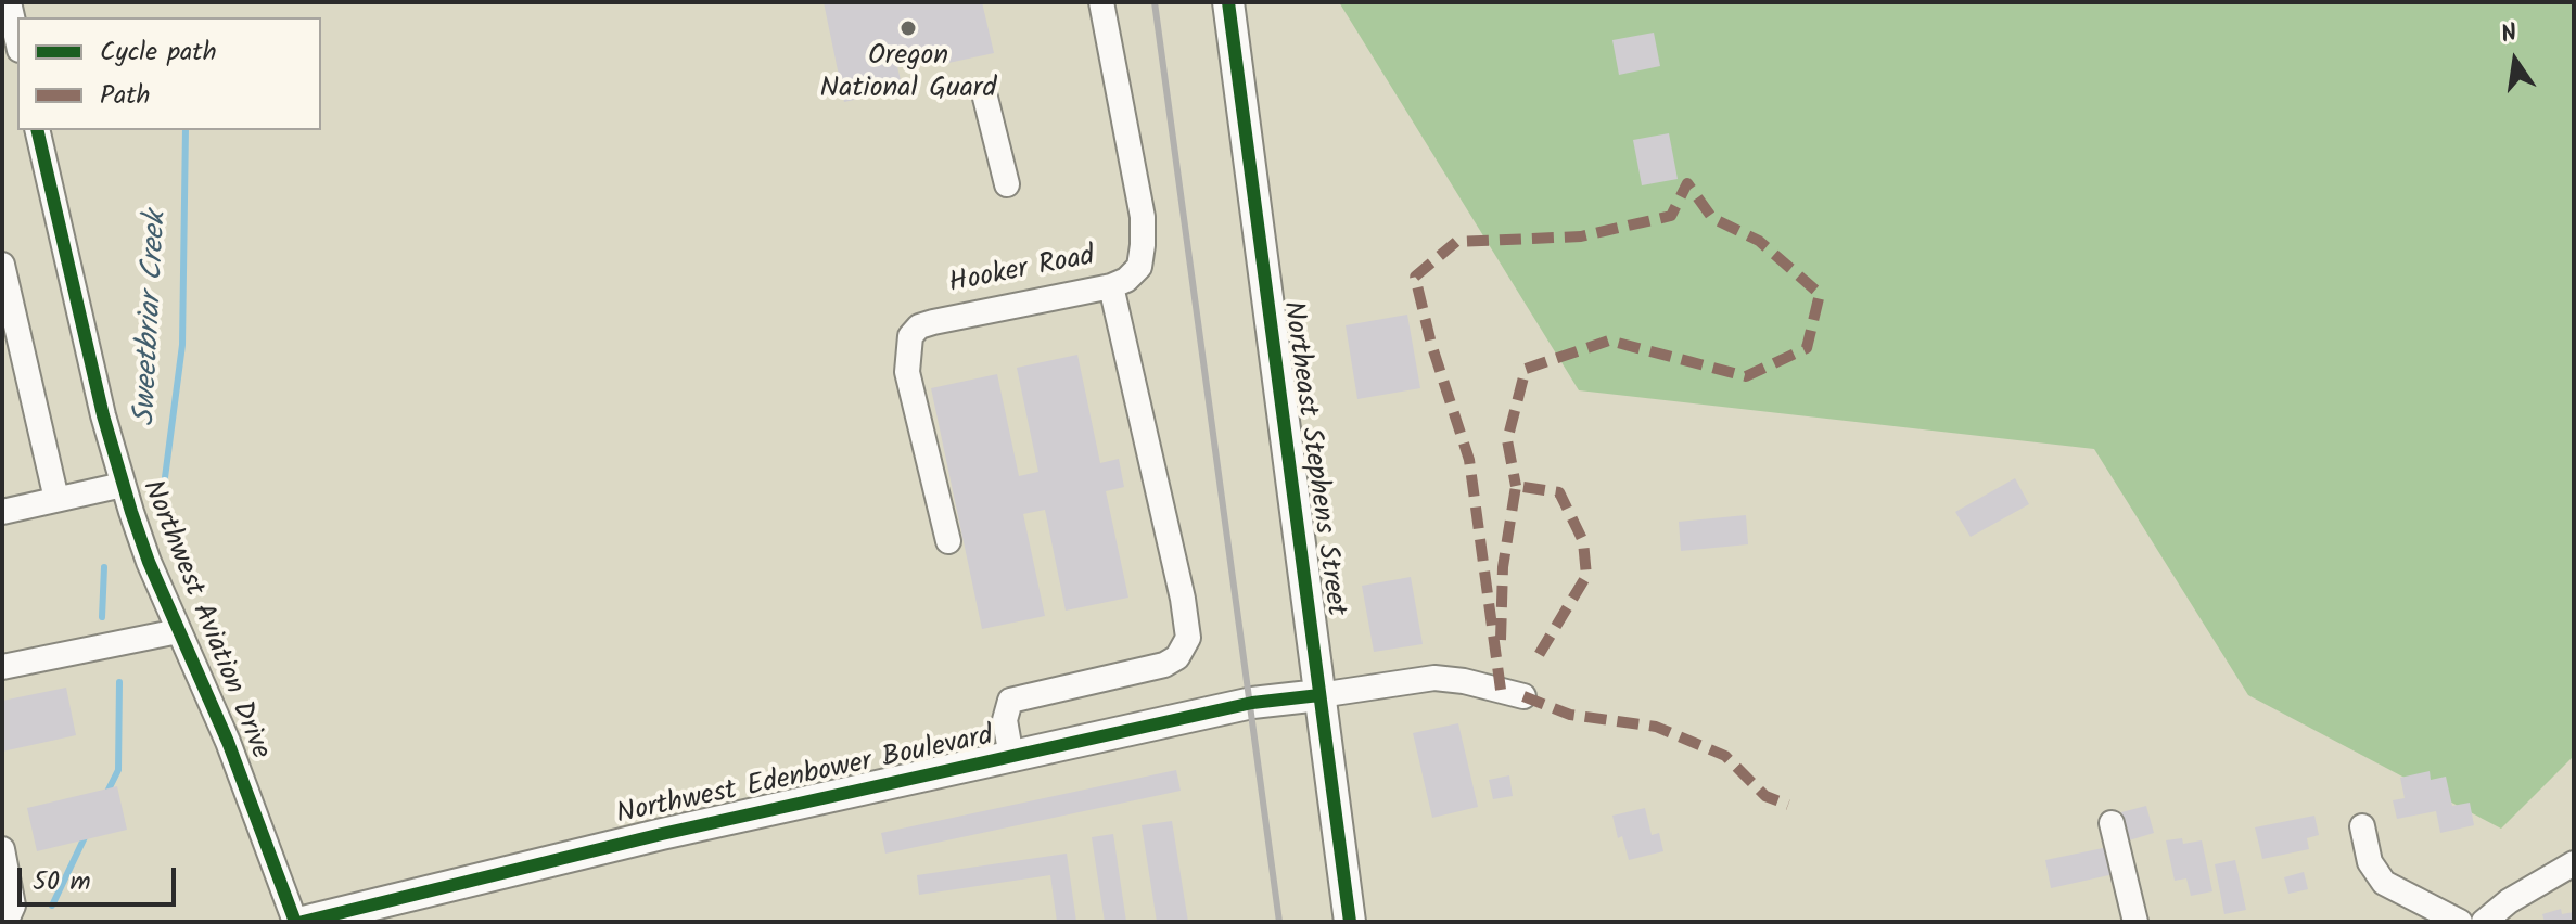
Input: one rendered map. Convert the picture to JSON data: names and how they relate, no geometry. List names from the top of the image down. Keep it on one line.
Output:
{"streets":{"main road":["Northeast Stephens Street","Northwest Edenbower Boulevard"],"street":["Hooker Road","Northwest Aviation Drive"]},"crossings":[["Northeast Stephens Street","Northwest Edenbower Boulevard"]],"water":["Sweetbriar Creek"],"places":["Oregon National Guard"],"legend":["Cycle path","Path"],"scale_bar":"50 m","north":"top"}
